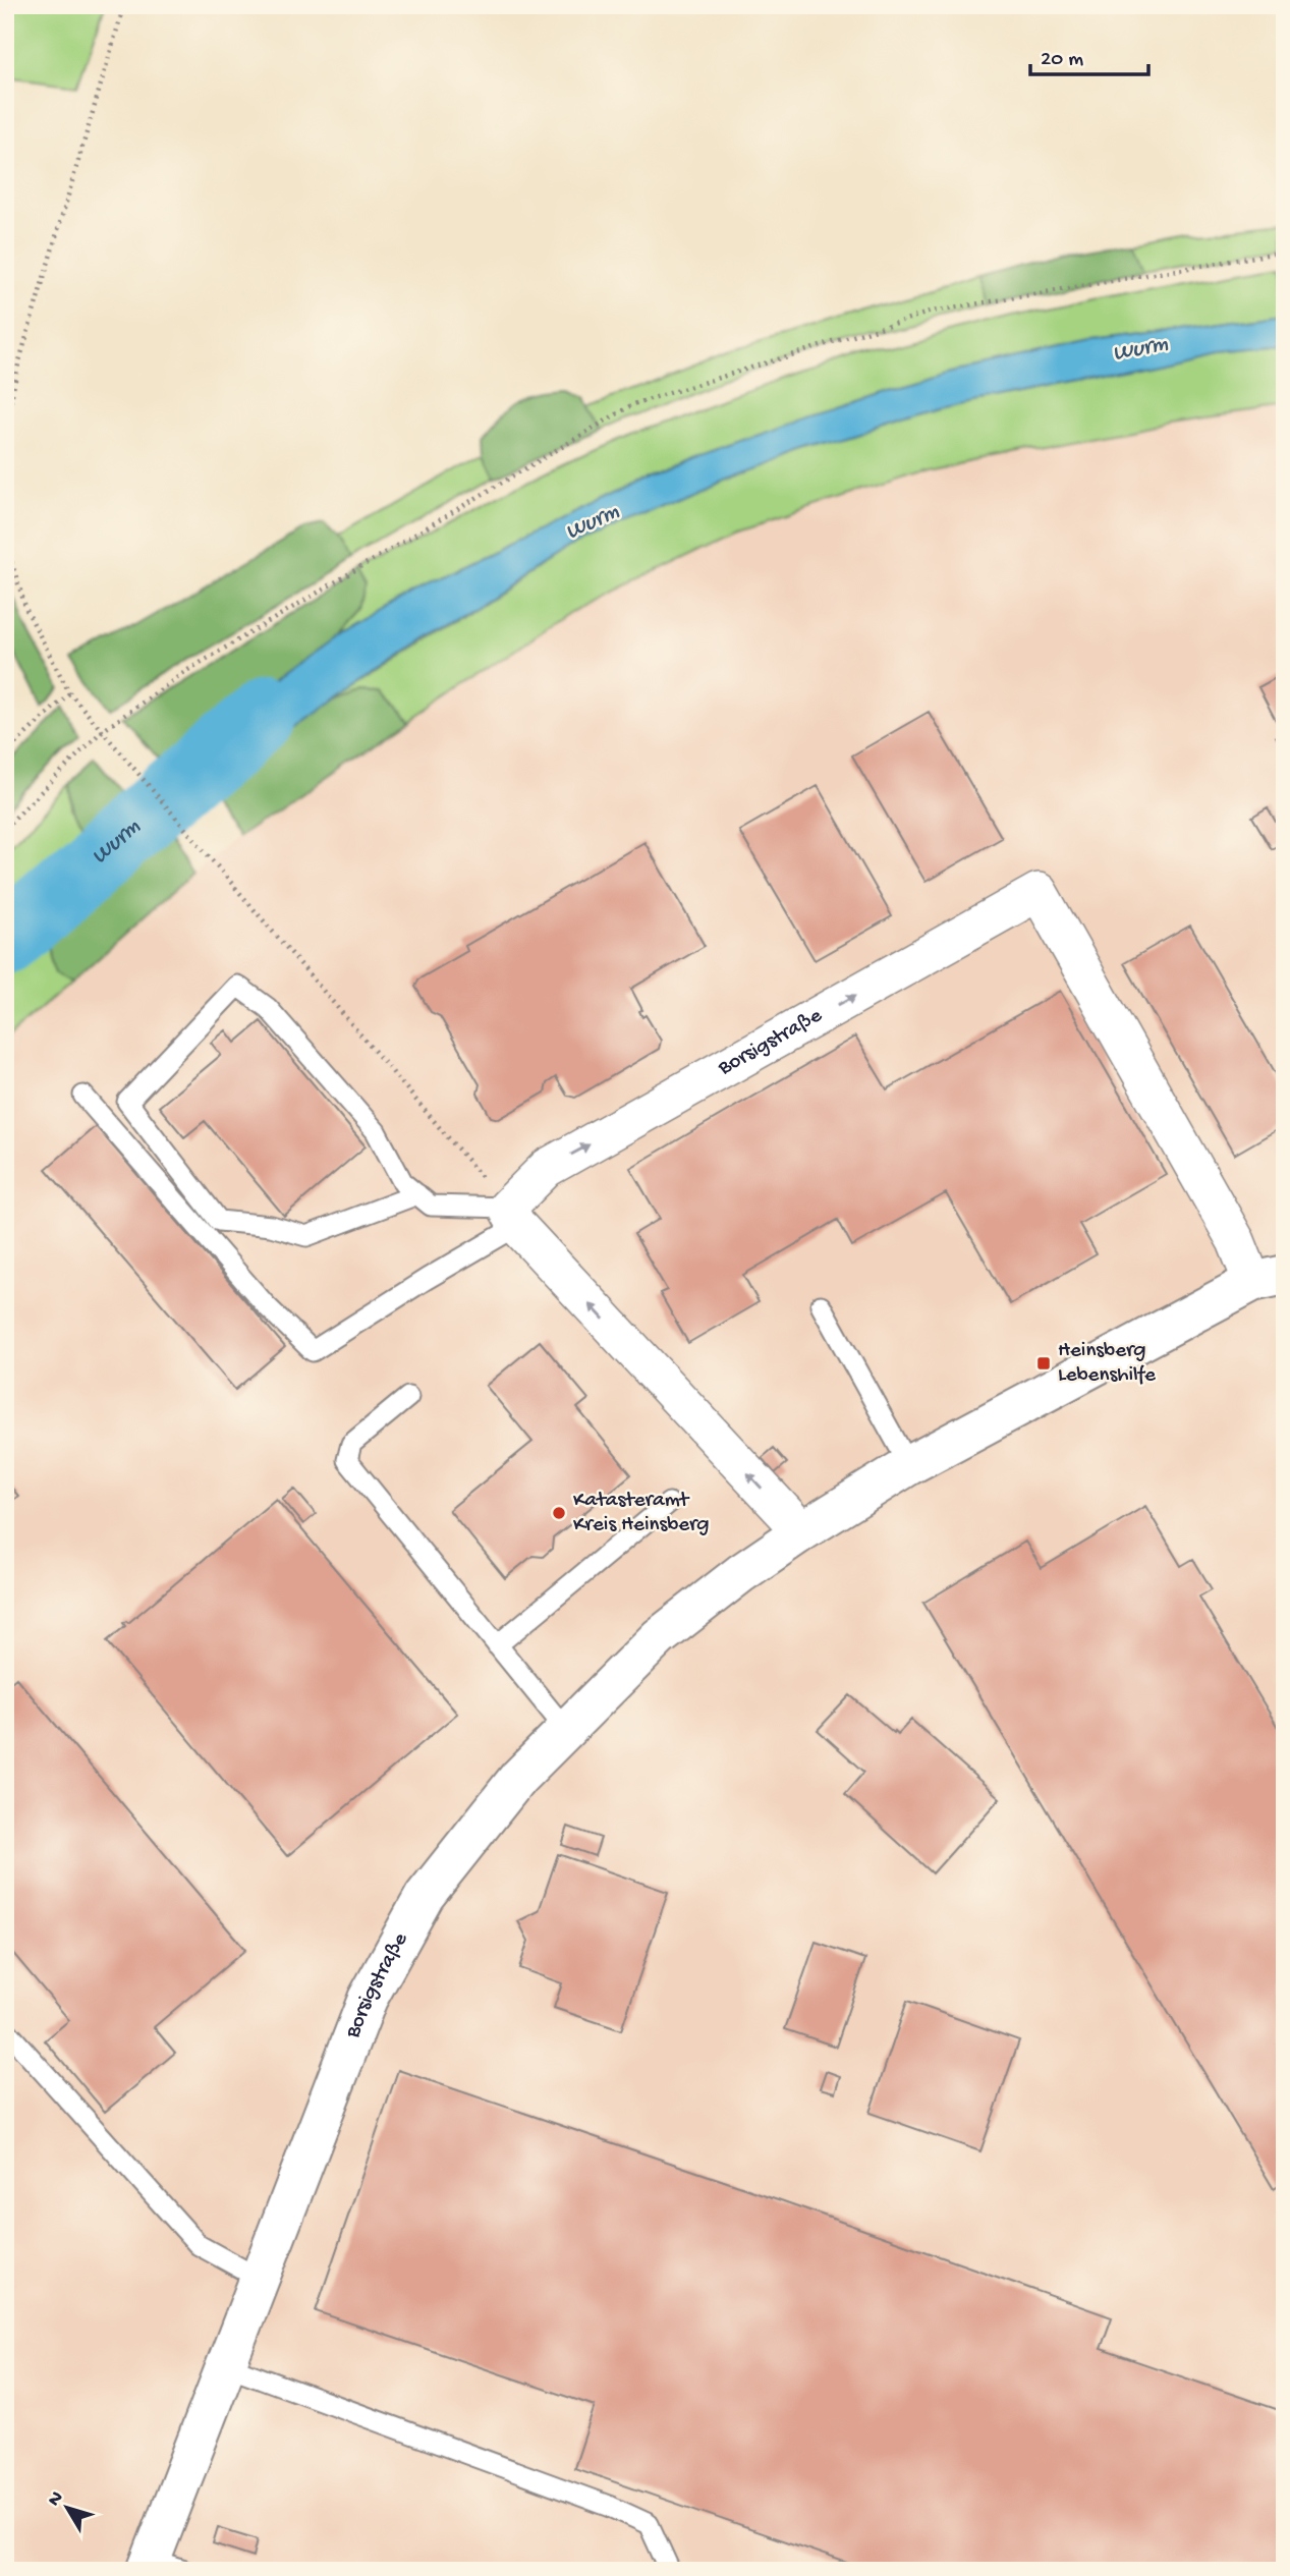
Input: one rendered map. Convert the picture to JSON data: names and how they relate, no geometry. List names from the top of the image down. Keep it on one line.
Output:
{"streets":{"street":["Borsigstraße"]},"water":["Wurm"],"places":{"transit":["Heinsberg Lebenshilfe"],"other":["Katasteramt Kreis Heinsberg"]},"scale_bar":"20 m","north":"top left"}
